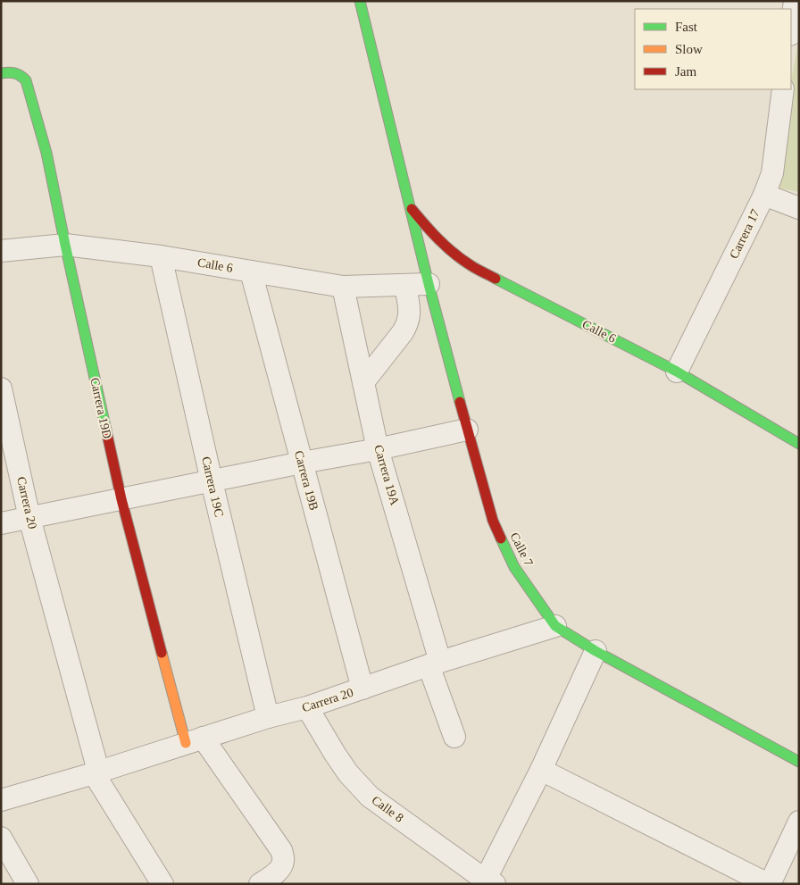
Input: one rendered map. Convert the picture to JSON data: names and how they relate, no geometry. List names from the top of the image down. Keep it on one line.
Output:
{"streets":{"main road":["Calle 6","Carrera 19D","Calle 7"],"street":["Carrera 17","Carrera 19A","Carrera 19B","Carrera 19C","Carrera 20","Calle 8"]},"crossings":[["Carrera 17","Calle 6"],["Calle 6","Carrera 19D"],["Calle 6","Carrera 19A"],["Calle 6","Carrera 19B"],["Calle 6","Carrera 19C"],["Calle 6","Calle 7"],["Carrera 19D","Carrera 20"],["Carrera 19A","Carrera 20"],["Carrera 19B","Carrera 20"],["Carrera 19C","Carrera 20"],["Carrera 20","Calle 7"],["Carrera 20","Calle 8"]],"legend":["Fast","Slow","Jam"]}
